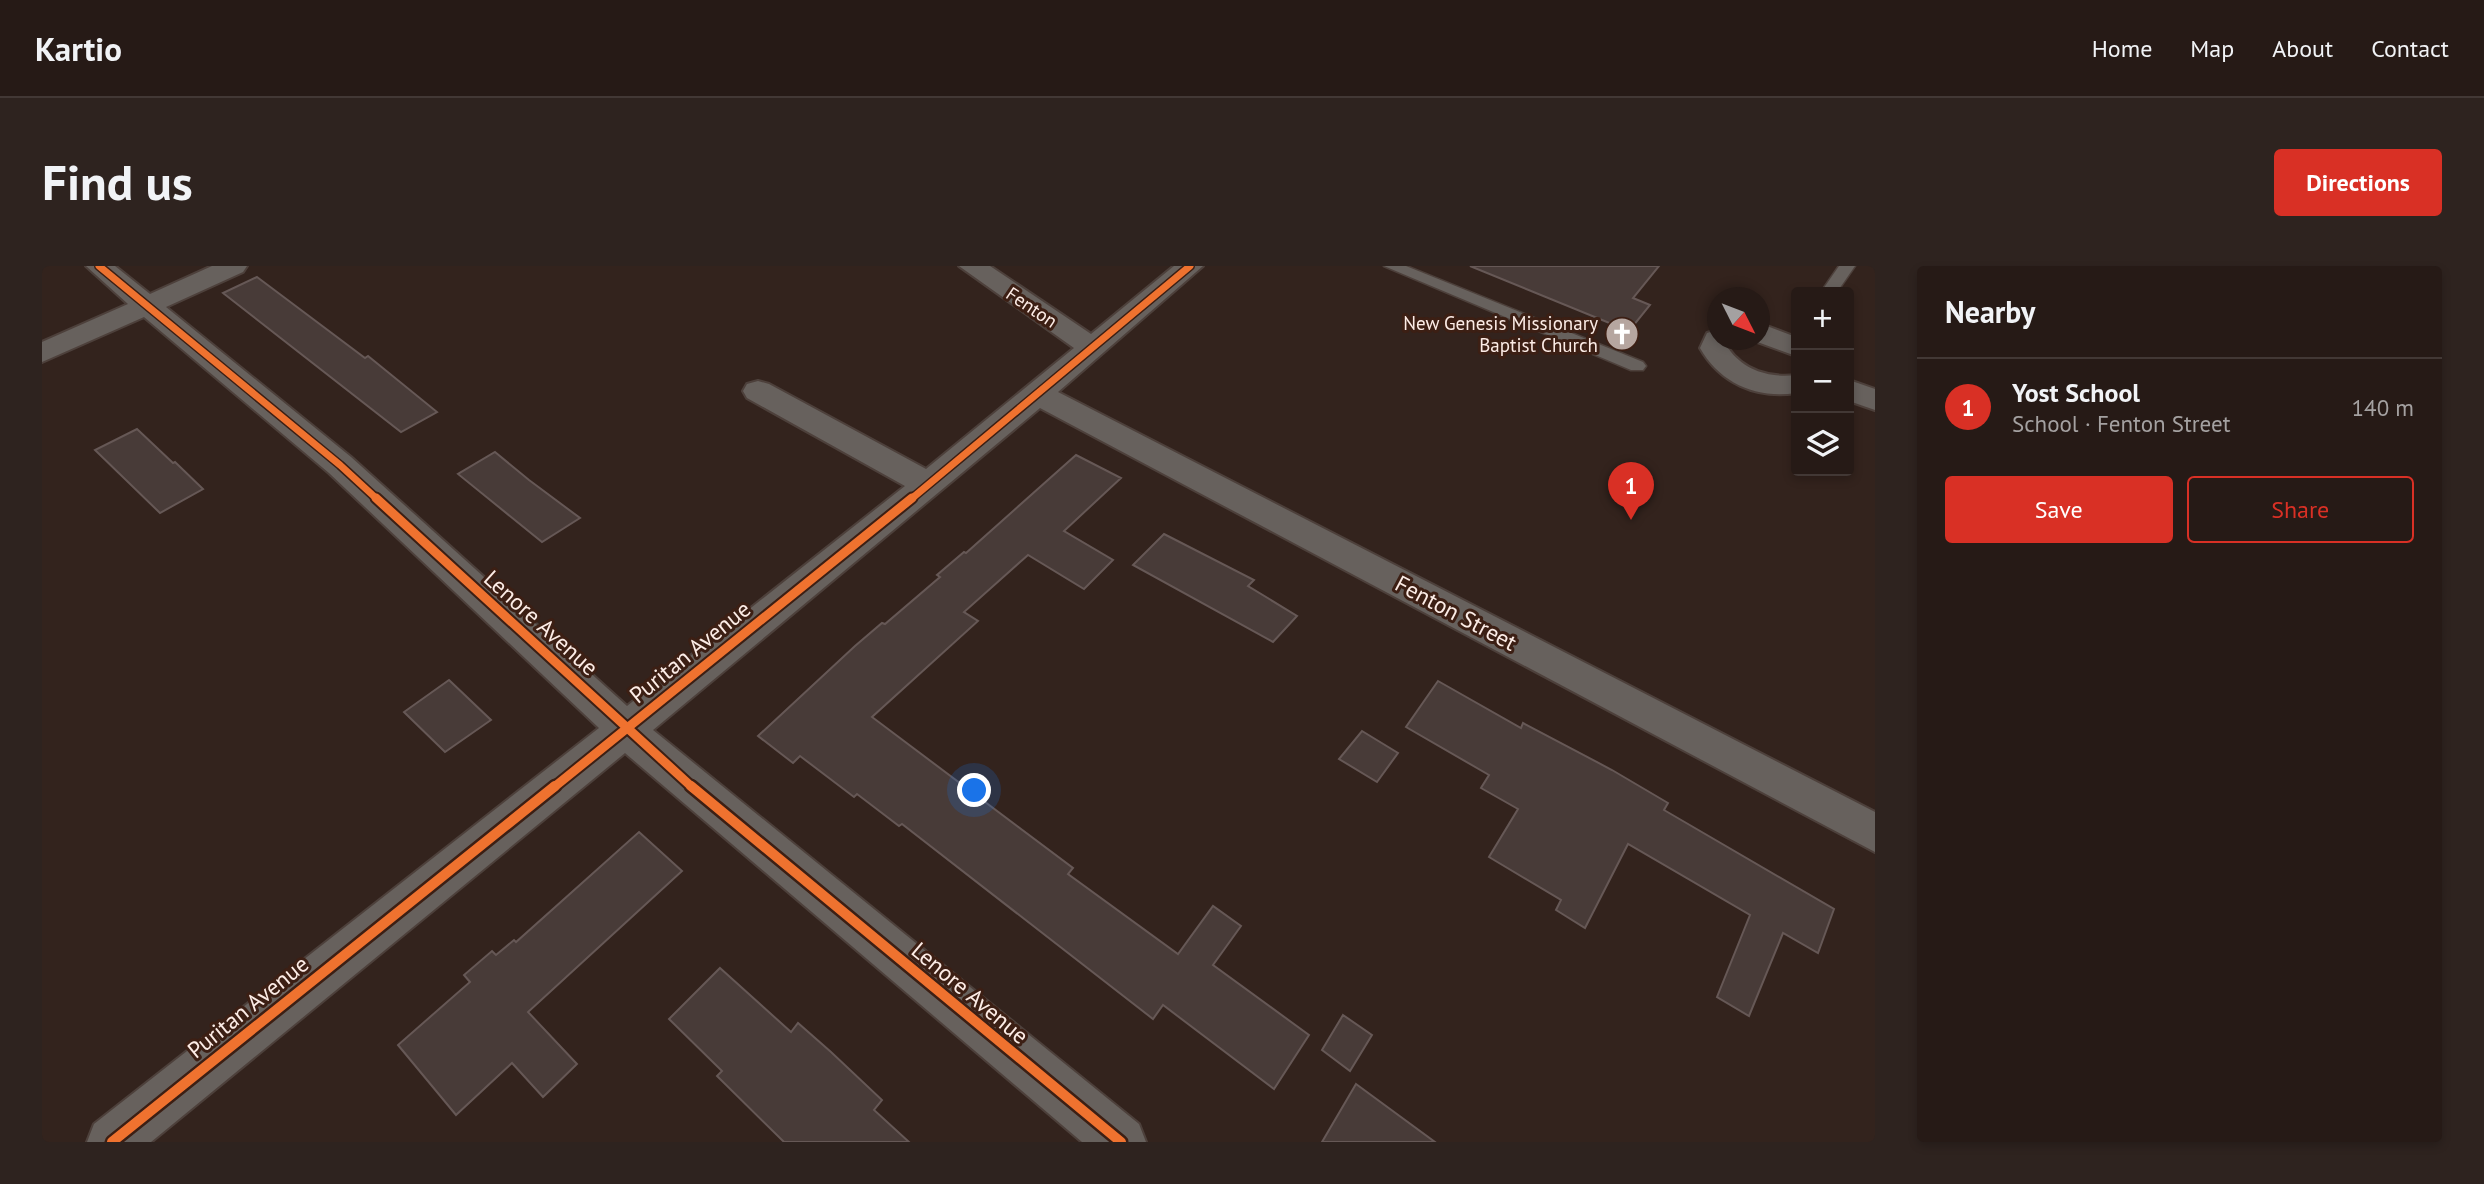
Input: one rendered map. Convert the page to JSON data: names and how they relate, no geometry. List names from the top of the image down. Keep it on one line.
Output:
{"streets":{"street":["Fenton","Fenton Street","Lenore Avenue","Puritan Avenue"]},"crossings":[["Fenton","Puritan Avenue"],["Fenton Street","Puritan Avenue"],["Lenore Avenue","Puritan Avenue"]],"places":{"church":["New Genesis Missionary Baptist Church"]},"north":"bottom right","page":{"header":"Kartio","nav":["Home","Map","About","Contact"],"buttons":["Directions",["Save","Share"]],"title":"Find us","heading":"Nearby","map_buttons":["+","−"],"list":[{"mark":"1","name":"Yost School","note":"School · Fenton Street","value":"140 m"}],"pins":"1"}}
